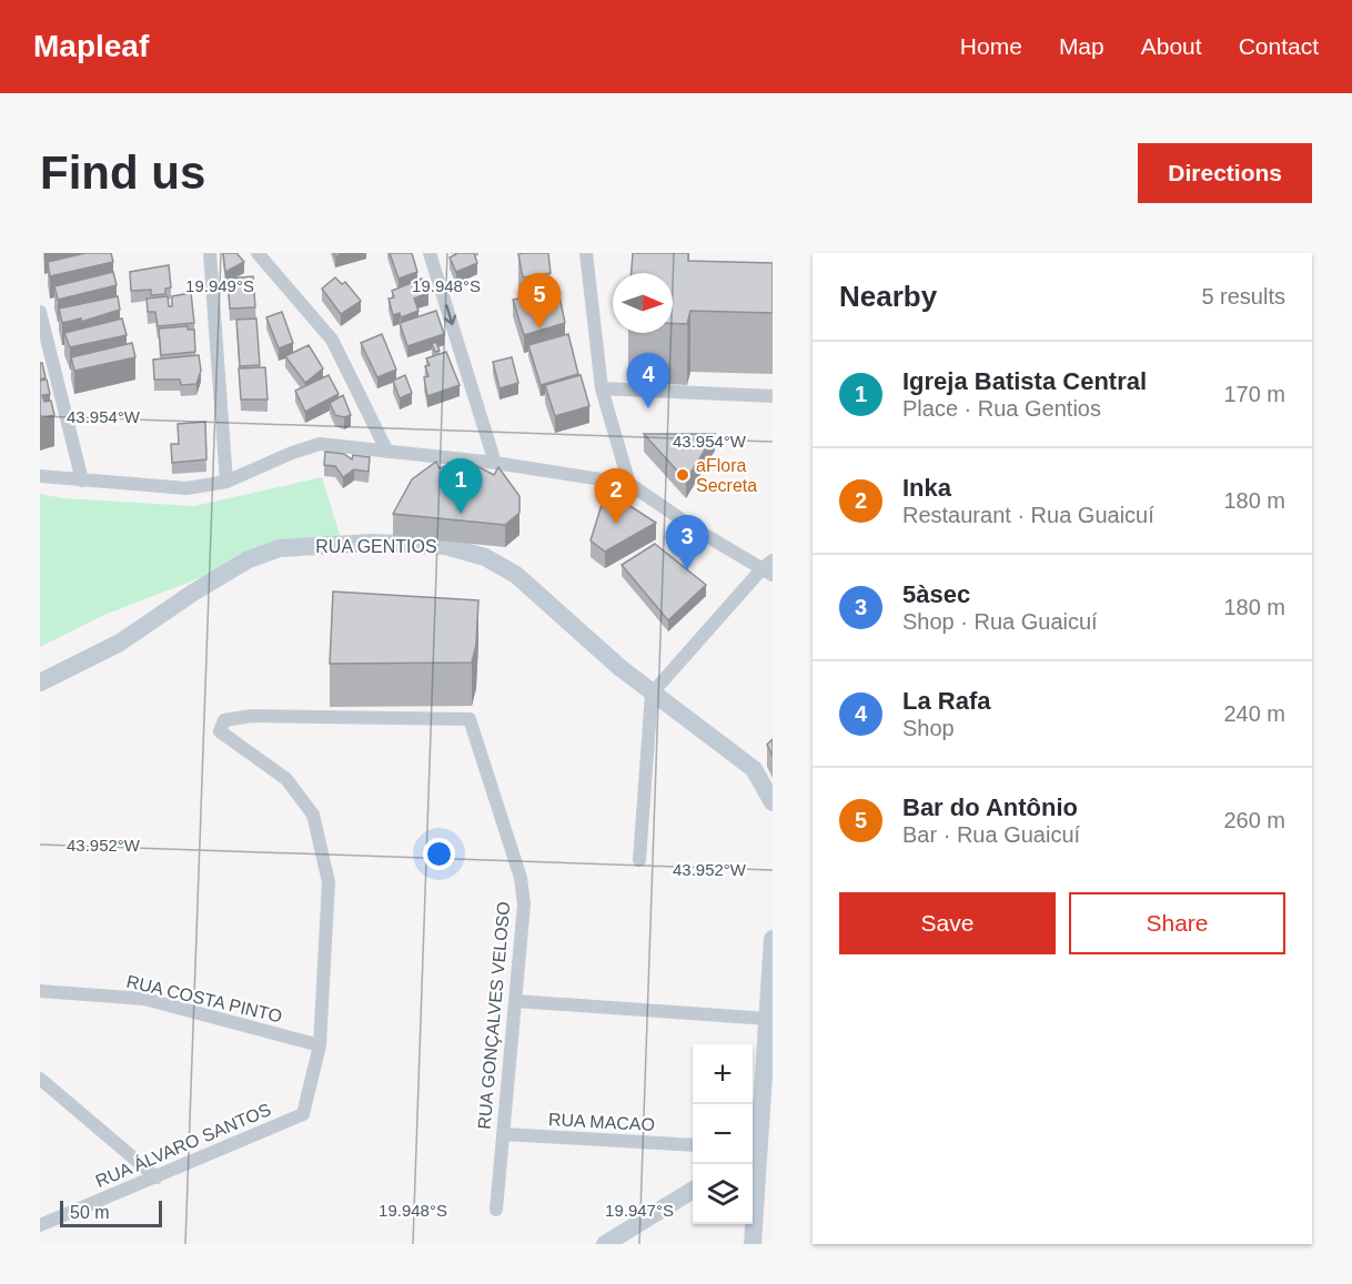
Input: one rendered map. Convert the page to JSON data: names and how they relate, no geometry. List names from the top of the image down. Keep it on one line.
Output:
{"streets":{"street":["RUA GENTIOS","RUA COSTA PINTO","RUA GONÇALVES VELOSO","RUA MACAO","RUA ÁLVARO SANTOS"]},"crossings":[["RUA COSTA PINTO","RUA GONÇALVES VELOSO"],["RUA COSTA PINTO","RUA ÁLVARO SANTOS"],["RUA GONÇALVES VELOSO","RUA MACAO"],["RUA GONÇALVES VELOSO","RUA ÁLVARO SANTOS"]],"places":["aFlora Secreta"],"scale_bar":"50 m","north":"right","page":{"header":"Mapleaf","nav":["Home","Map","About","Contact"],"buttons":["Directions",["Save","Share"]],"title":"Find us","heading":["Nearby","5 results"],"pins":["5","4","1","2","3"],"list":[{"mark":"1","name":"Igreja Batista Central","note":"Place · Rua Gentios","value":"170 m"},{"mark":"2","name":"Inka","note":"Restaurant · Rua Guaicuí","value":"180 m"},{"mark":"3","name":"5àsec","note":"Shop · Rua Guaicuí","value":"180 m"},{"mark":"4","name":"La Rafa","note":"Shop","value":"240 m"},{"mark":"5","name":"Bar do Antônio","note":"Bar · Rua Guaicuí","value":"260 m"}],"map_buttons":["+","−"],"scale":"50 m"},"coordinates":["19.949°S","19.948°S","43.954°W","43.952°W","19.947°S"]}
